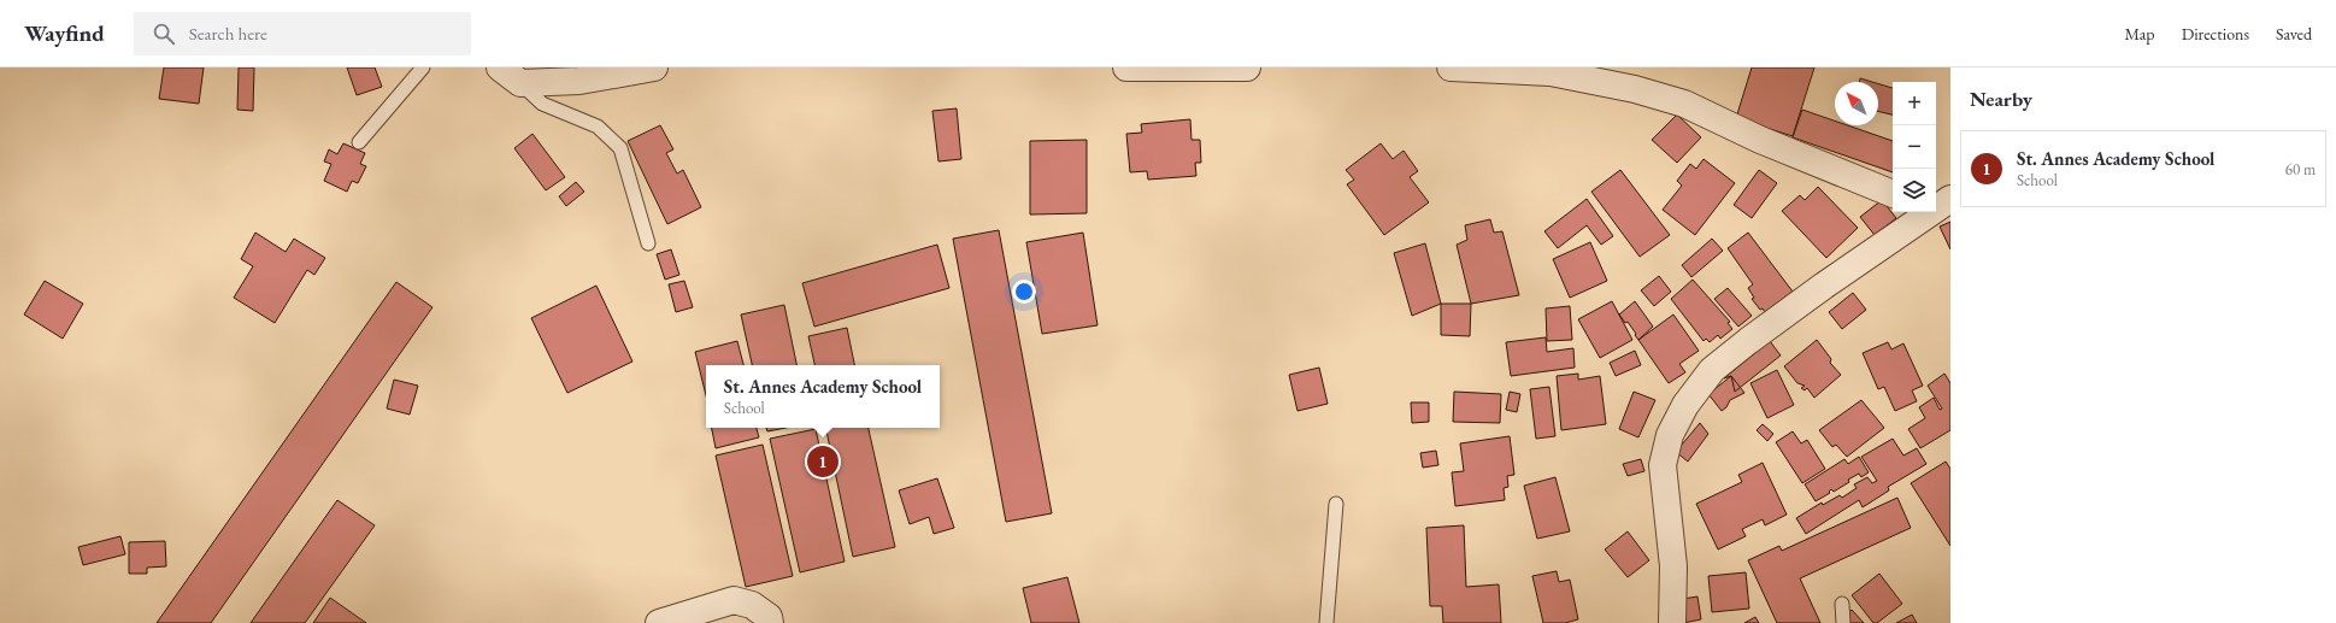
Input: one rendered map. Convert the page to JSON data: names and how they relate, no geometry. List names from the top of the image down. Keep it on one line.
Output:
{"north":"top left","page":{"header":"Wayfind","search":"Search here","nav":["Map","Directions","Saved"],"heading":"Nearby","map_buttons":["+","−"],"list":[{"mark":"1","name":"St. Annes Academy School","note":"School","value":"60 m"}],"popup":["St. Annes Academy School","School"],"pins":"1"}}
